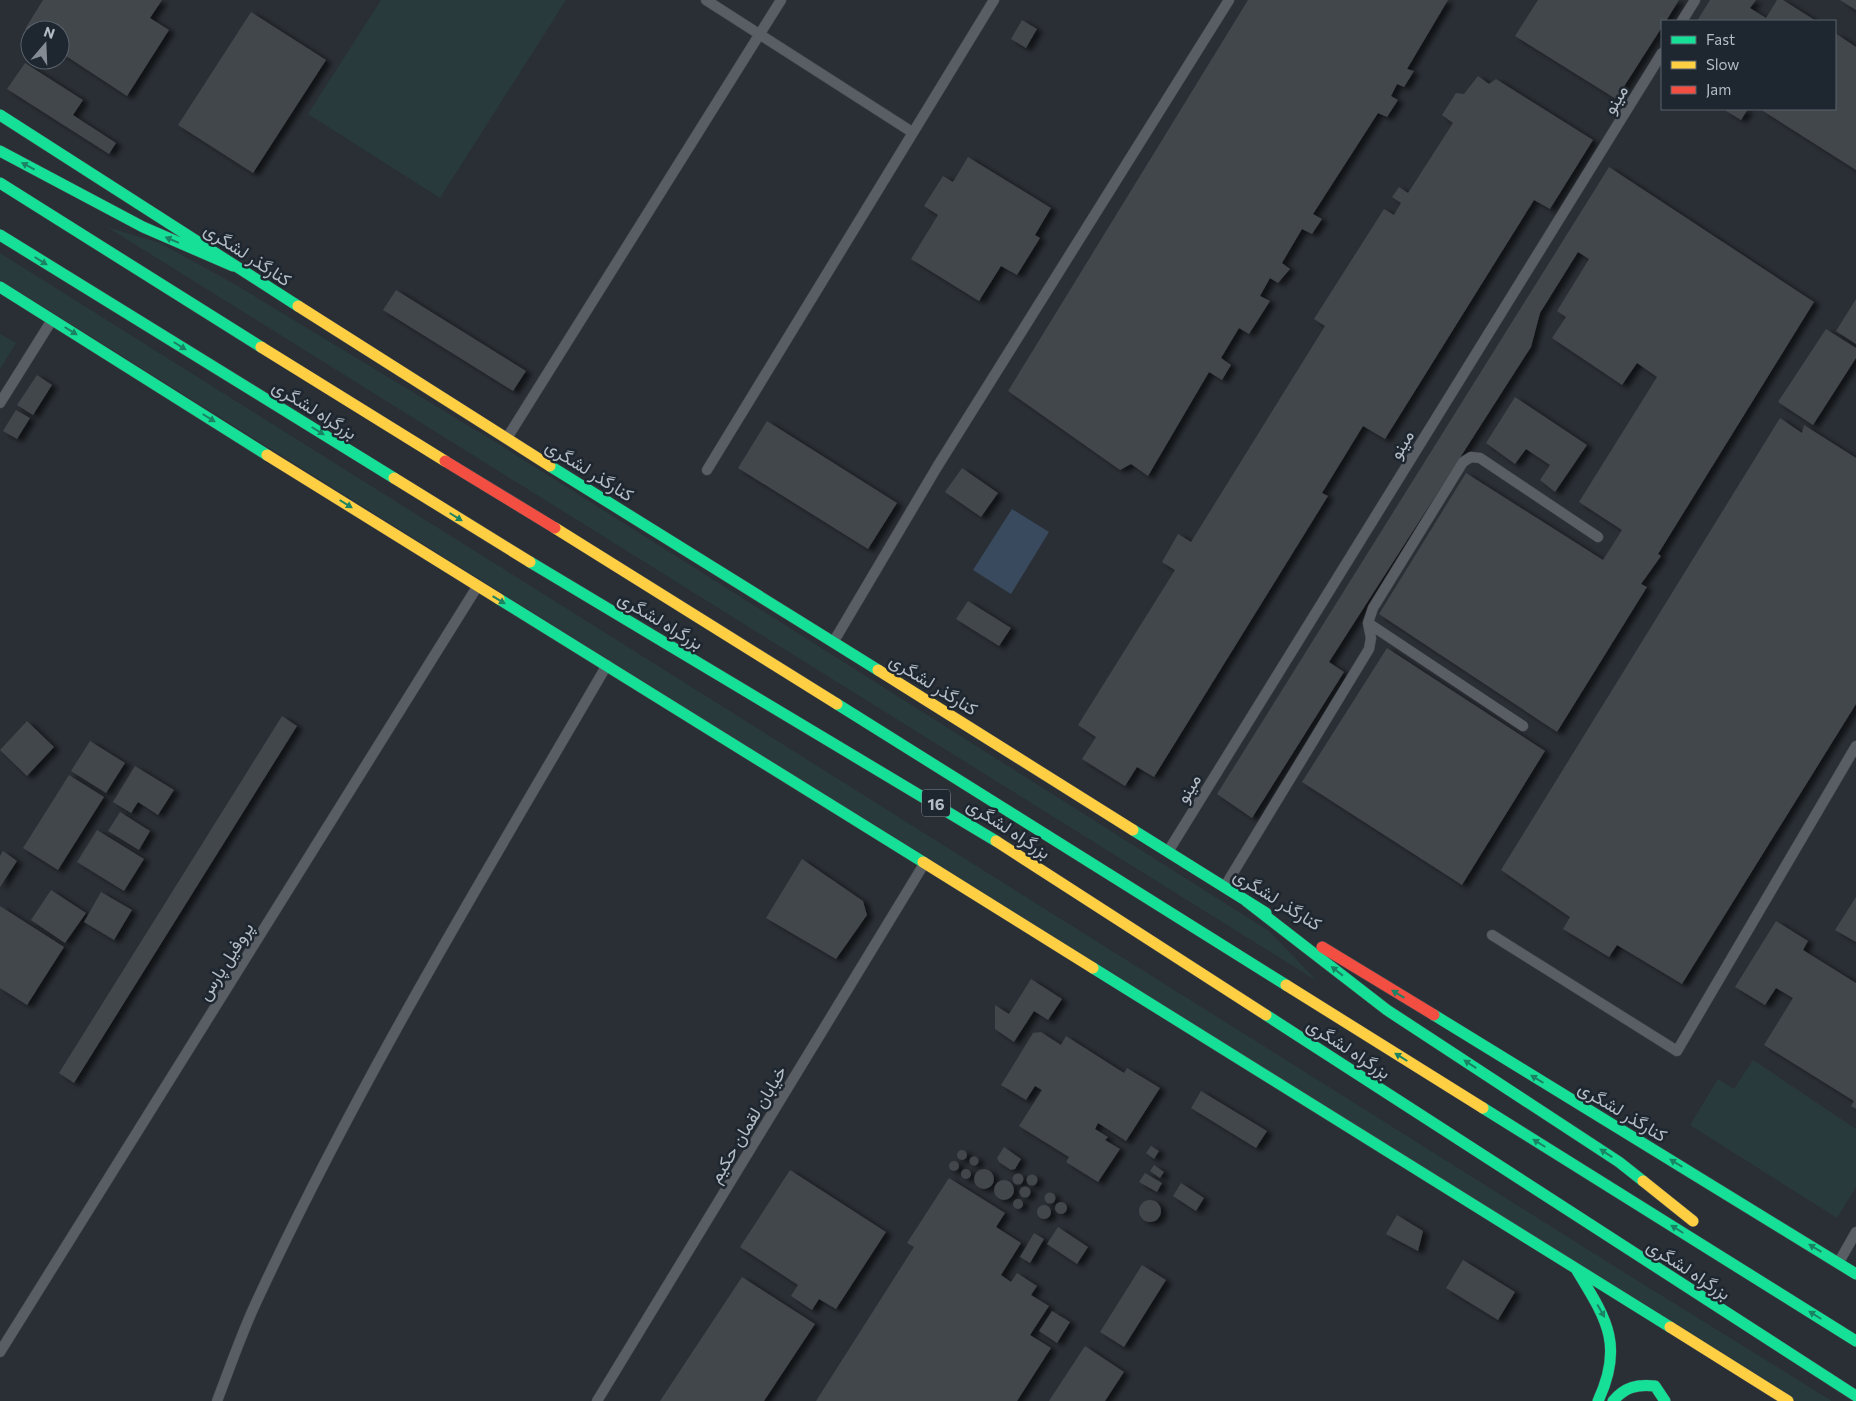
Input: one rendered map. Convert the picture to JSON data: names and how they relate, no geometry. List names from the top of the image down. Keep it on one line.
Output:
{"streets":{"main road":["کنارگذر لشگری","بزرگراه لشگری","16"],"lane":["مینو","پروفیل پارس","خیابان لقمان حکیم"]},"crossings":[["مینو","کنارگذر لشگری"]],"legend":["Fast","Slow","Jam"],"north":"top"}
